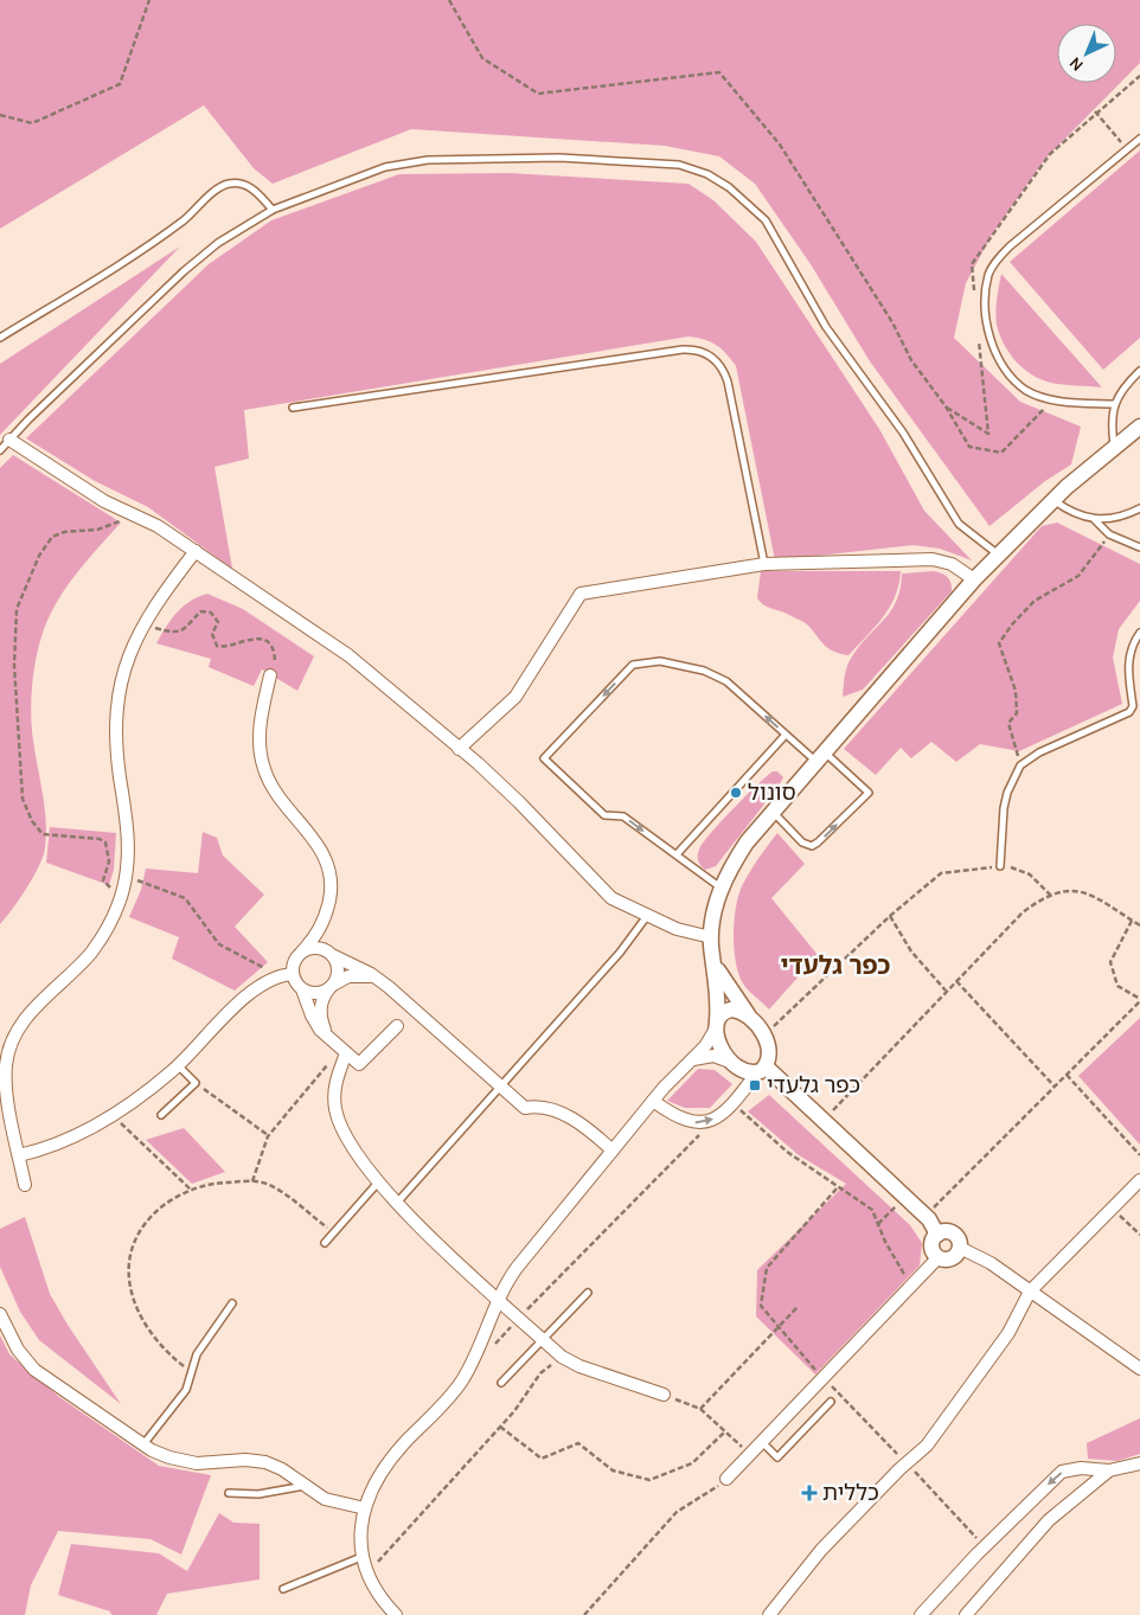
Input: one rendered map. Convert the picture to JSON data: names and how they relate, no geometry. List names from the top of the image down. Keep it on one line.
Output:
{"districts":["כפר גלעדי"],"places":{"other":["סונול"],"transit":["כפר גלעדי"],"health":["כללית"]},"north":"bottom left"}
